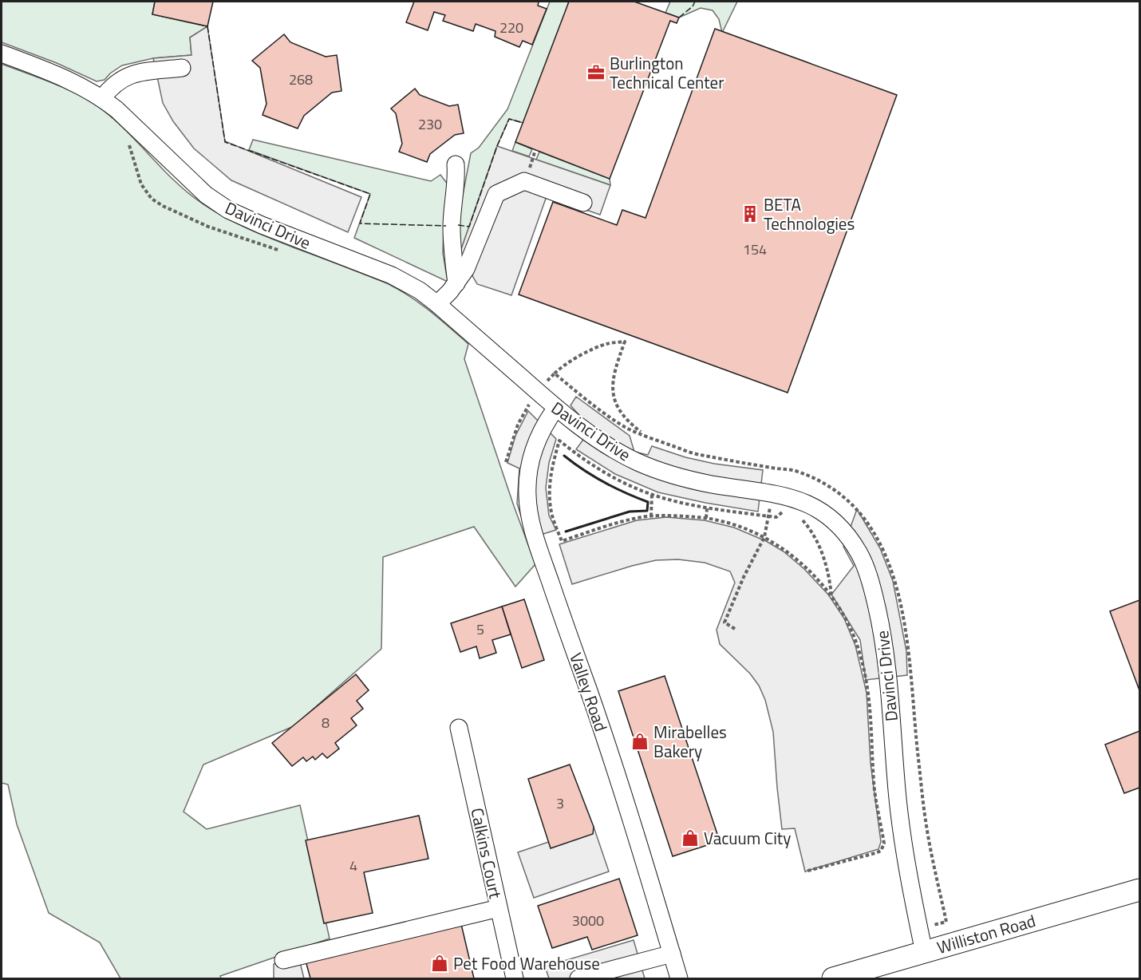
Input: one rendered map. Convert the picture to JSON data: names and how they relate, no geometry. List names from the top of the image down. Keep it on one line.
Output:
{"streets":{"main road":["Williston Road"],"street":["Davinci Drive","Valley Road","Calkins Court"]},"crossings":[["Davinci Drive","Valley Road"],["Davinci Drive","Williston Road"]],"places":{"office":["Burlington Technical Center"],"building":["BETA Technologies"],"shop":["Mirabelles Bakery","Vacuum City","Pet Food Warehouse"]},"house_numbers":["220","268","230","154","5","8","3","4","3000"]}
